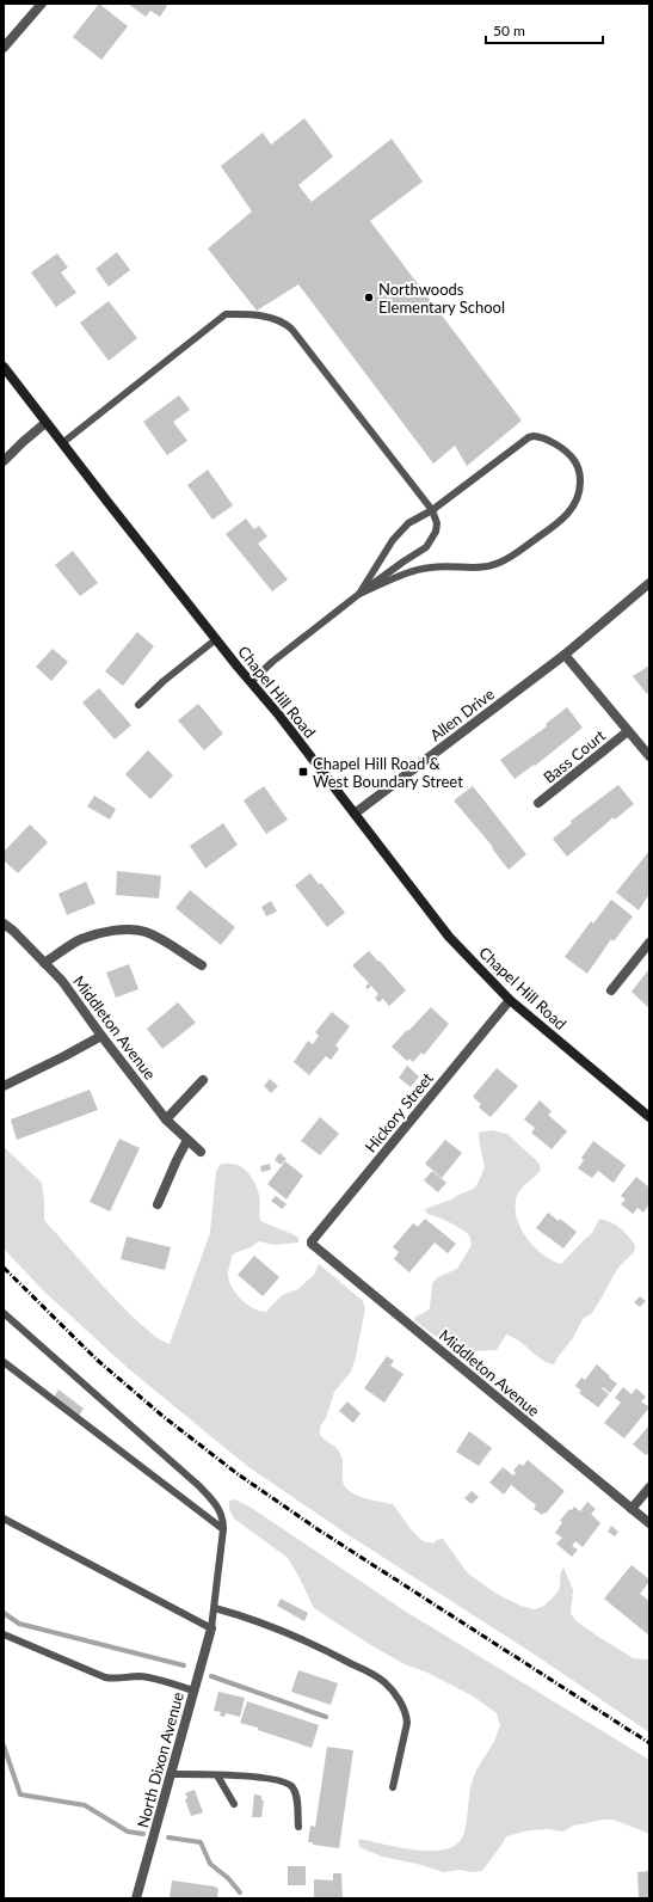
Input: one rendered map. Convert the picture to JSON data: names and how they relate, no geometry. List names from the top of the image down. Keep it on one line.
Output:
{"streets":{"main road":["Chapel Hill Road"],"street":["Allen Drive","Bass Court","Middleton Avenue","Hickory Street","North Dixon Avenue"]},"crossings":[["Chapel Hill Road","Allen Drive"],["Chapel Hill Road","Hickory Street"],["Middleton Avenue","Hickory Street"]],"places":{"other":["Northwoods Elementary School"],"transit":["Chapel Hill Road & West Boundary Street"]},"scale_bar":"50 m"}
